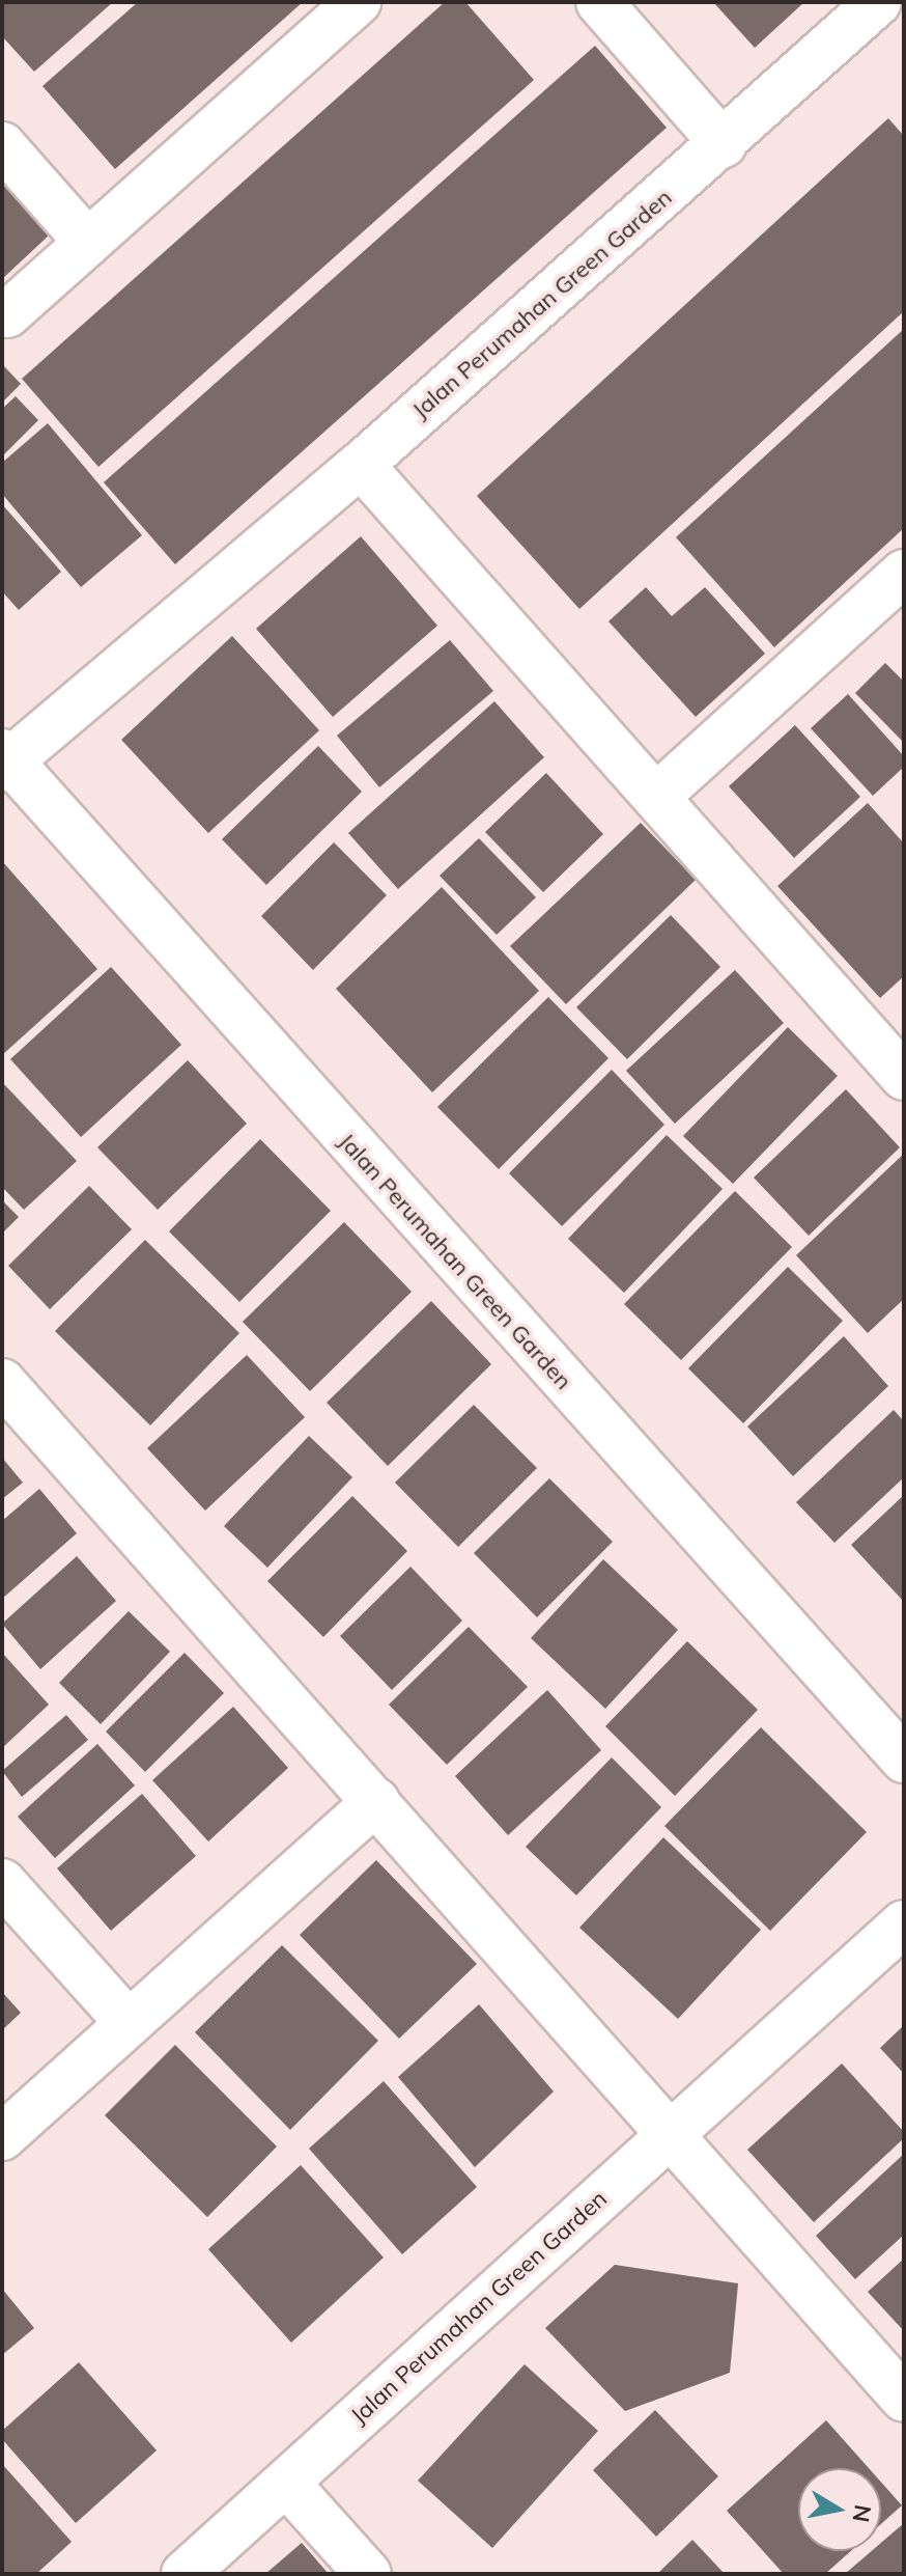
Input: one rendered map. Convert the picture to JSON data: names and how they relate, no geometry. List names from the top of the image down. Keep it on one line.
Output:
{"streets":{"street":["Jalan Perumahan Green Garden"]},"north":"right"}
